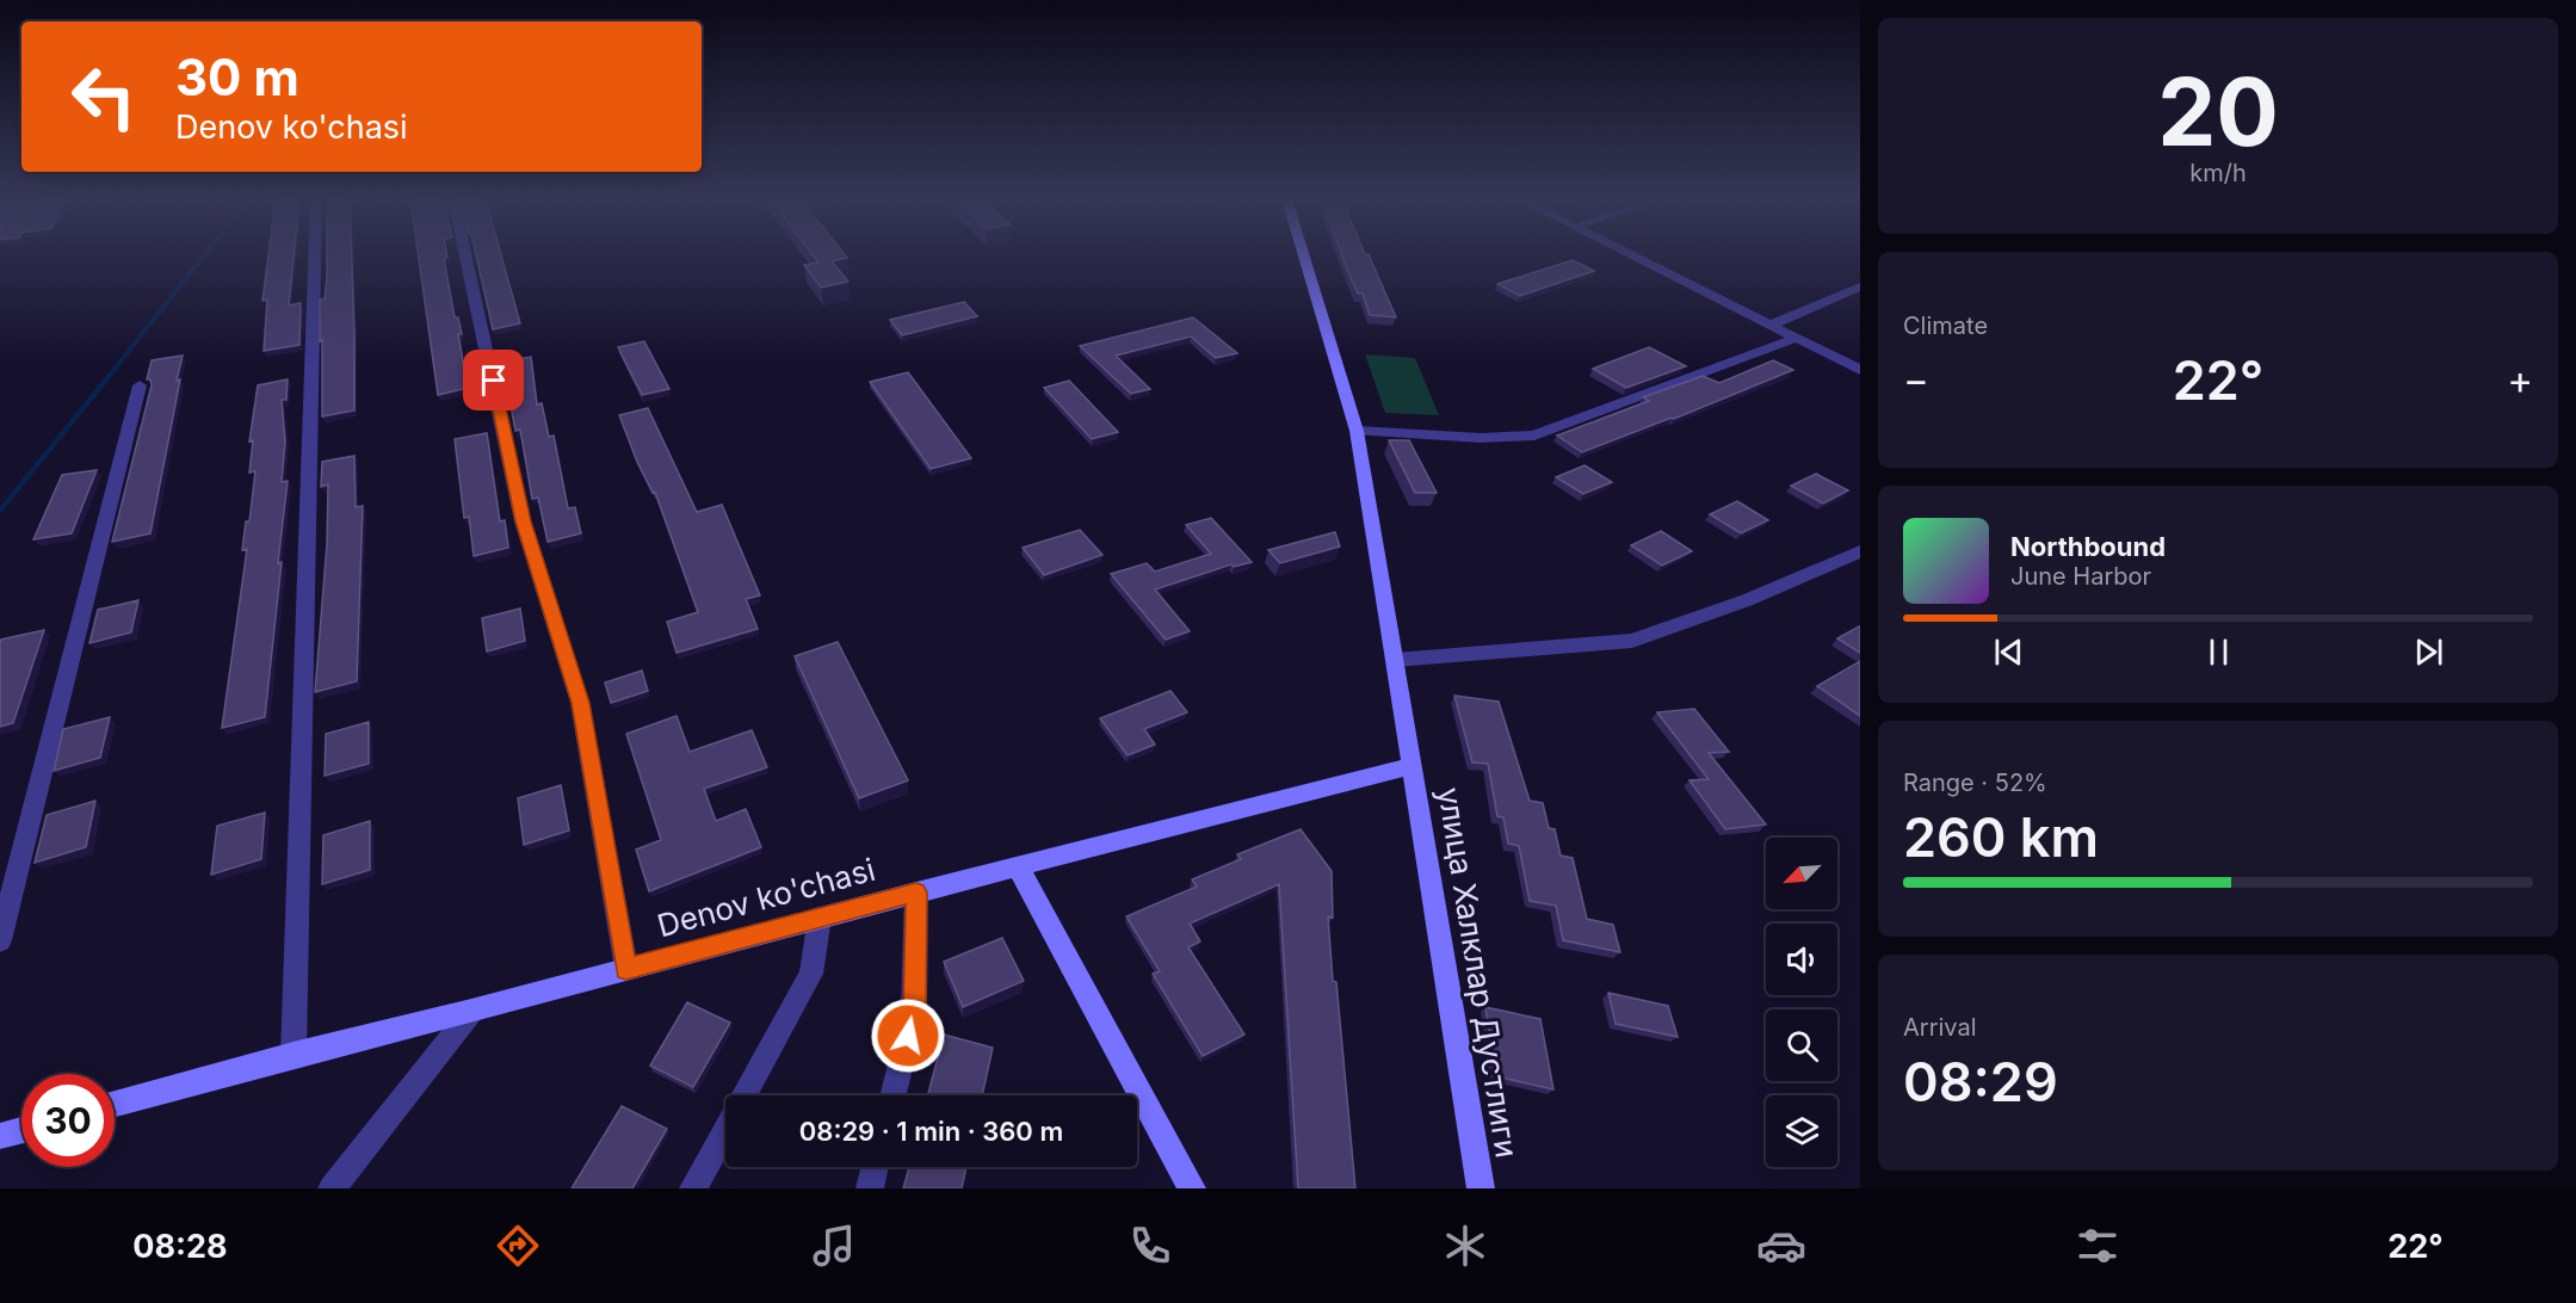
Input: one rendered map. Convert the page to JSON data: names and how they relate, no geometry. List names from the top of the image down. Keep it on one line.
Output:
{"streets":{"street":["Denov ko'chasi","улица Халклар Дустлиги"]},"crossings":[["Denov ko'chasi","улица Халклар Дустлиги"]],"north":"bottom left","page":{"tile":[["20","km/h"],"Climate",["Range · 52%","260 km"],["Arrival","08:29"]],"turn":["30 m","Denov ko'chasi"],"heat":["−","22°","+"],"song":["Northbound","June Harbor"],"limit":"30","trip":"08:29 · 1 min · 360 m","tabs":["08:28","22°"]}}
